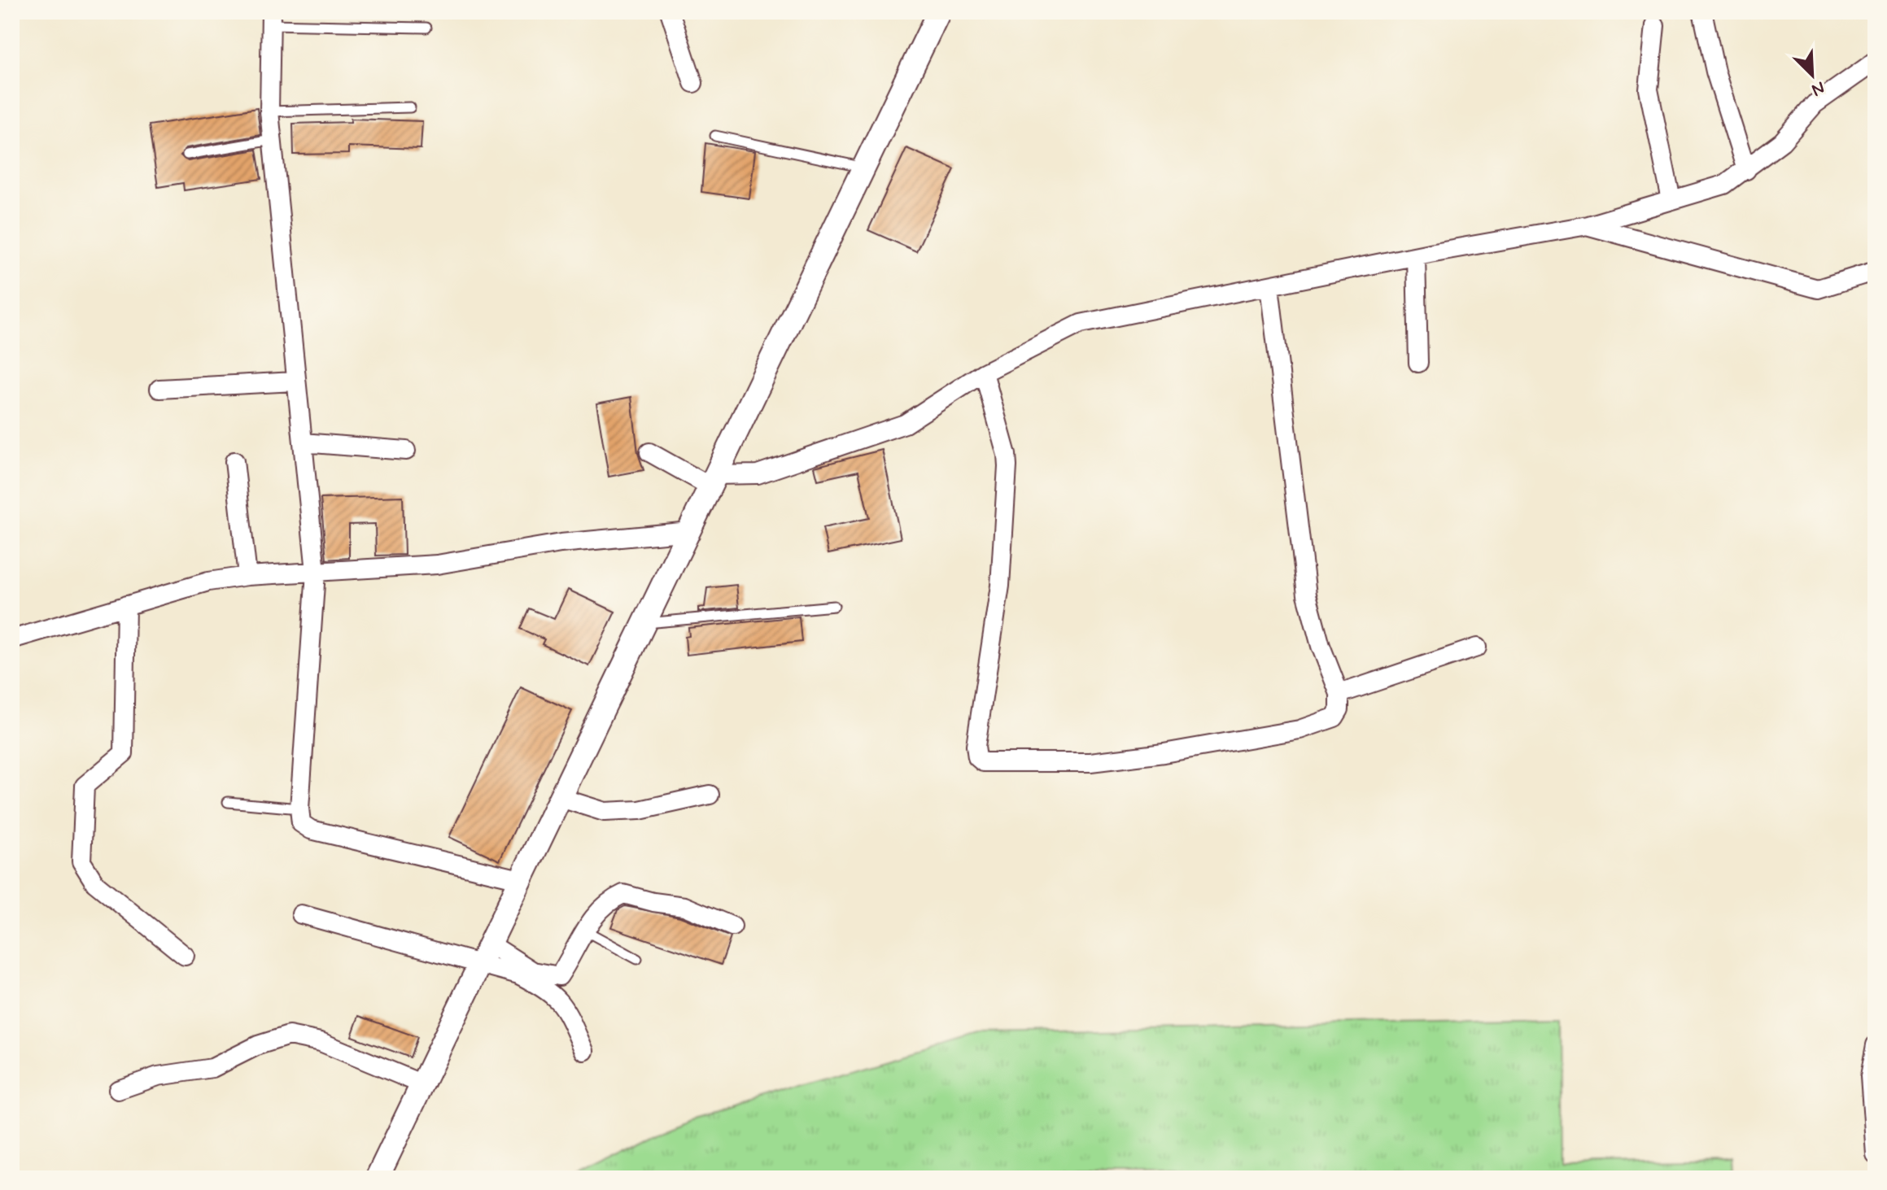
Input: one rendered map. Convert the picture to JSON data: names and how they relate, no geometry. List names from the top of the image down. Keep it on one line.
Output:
{"north":"bottom right"}
